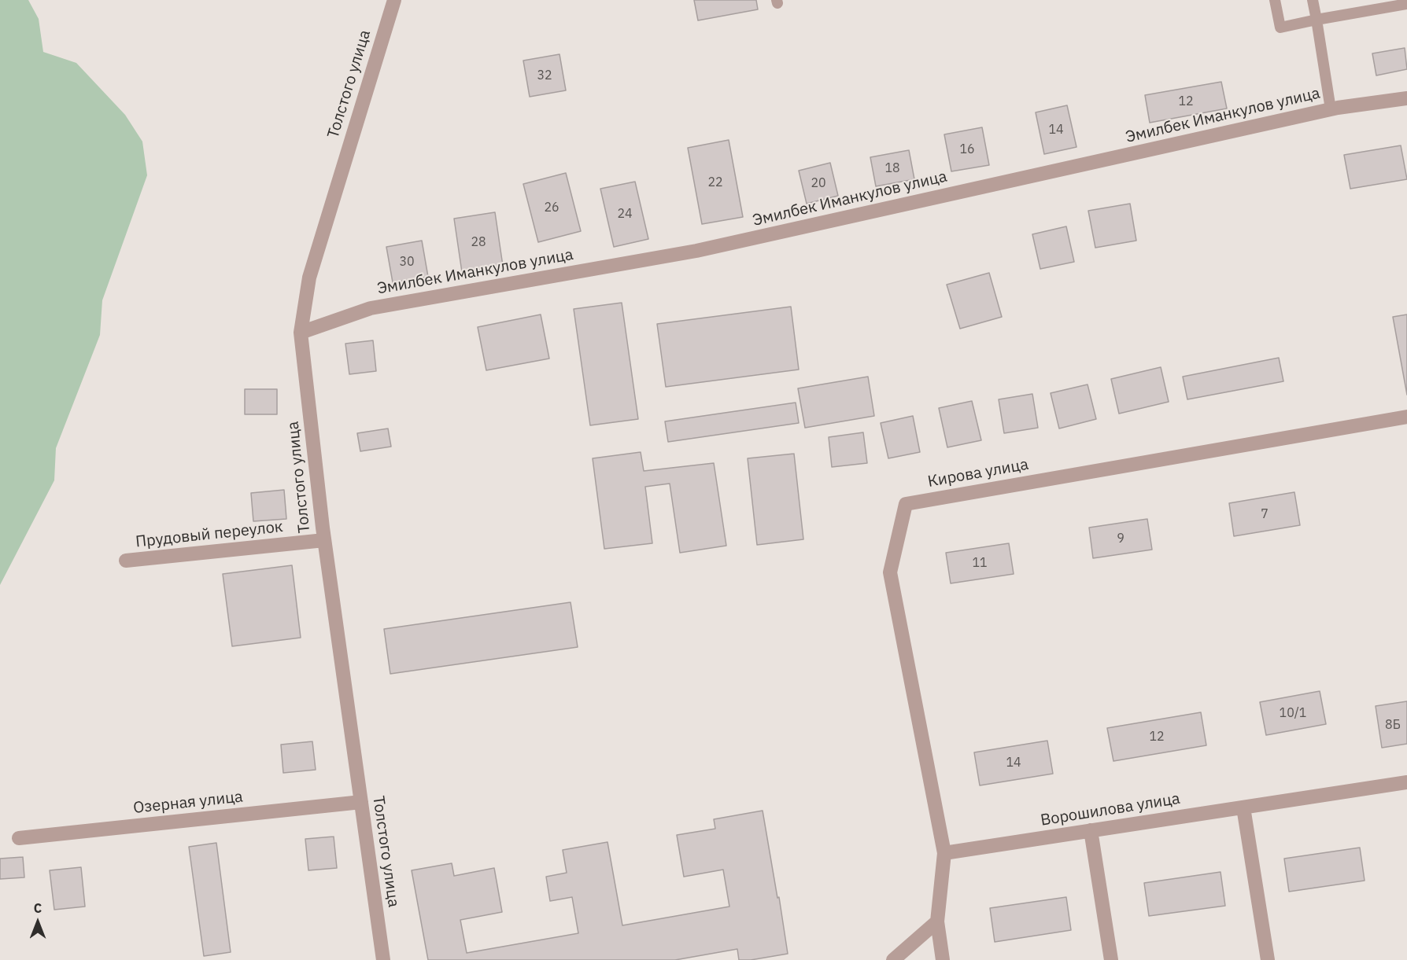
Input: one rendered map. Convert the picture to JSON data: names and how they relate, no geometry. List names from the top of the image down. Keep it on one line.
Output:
{"streets":{"street":["Толстого улица","Эмилбек Иманкулов улица","Кирова улица","Прудовый переулок","Озерная улица","Ворошилова улица"]},"crossings":[["Толстого улица","Эмилбек Иманкулов улица"],["Толстого улица","Прудовый переулок"],["Толстого улица","Озерная улица"],["Кирова улица","Ворошилова улица"]],"house_numbers":["32","12","14","16","18","22","20","26","24","28","30","7","9","11","10/1","8Б","12","14"],"north":"top"}
